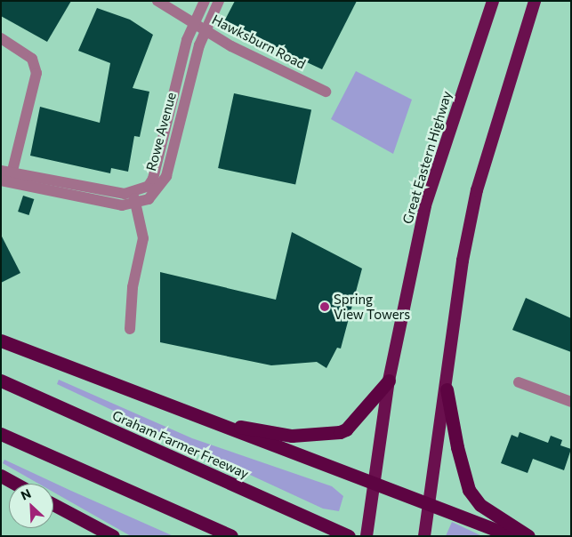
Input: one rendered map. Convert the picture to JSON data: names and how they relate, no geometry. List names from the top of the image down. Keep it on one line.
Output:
{"streets":{"highway":["Great Eastern Highway","Graham Farmer Freeway"],"street":["Hawksburn Road","Rowe Avenue"]},"crossings":[["Hawksburn Road","Rowe Avenue"]],"places":["Spring View Towers"],"north":"top left"}
